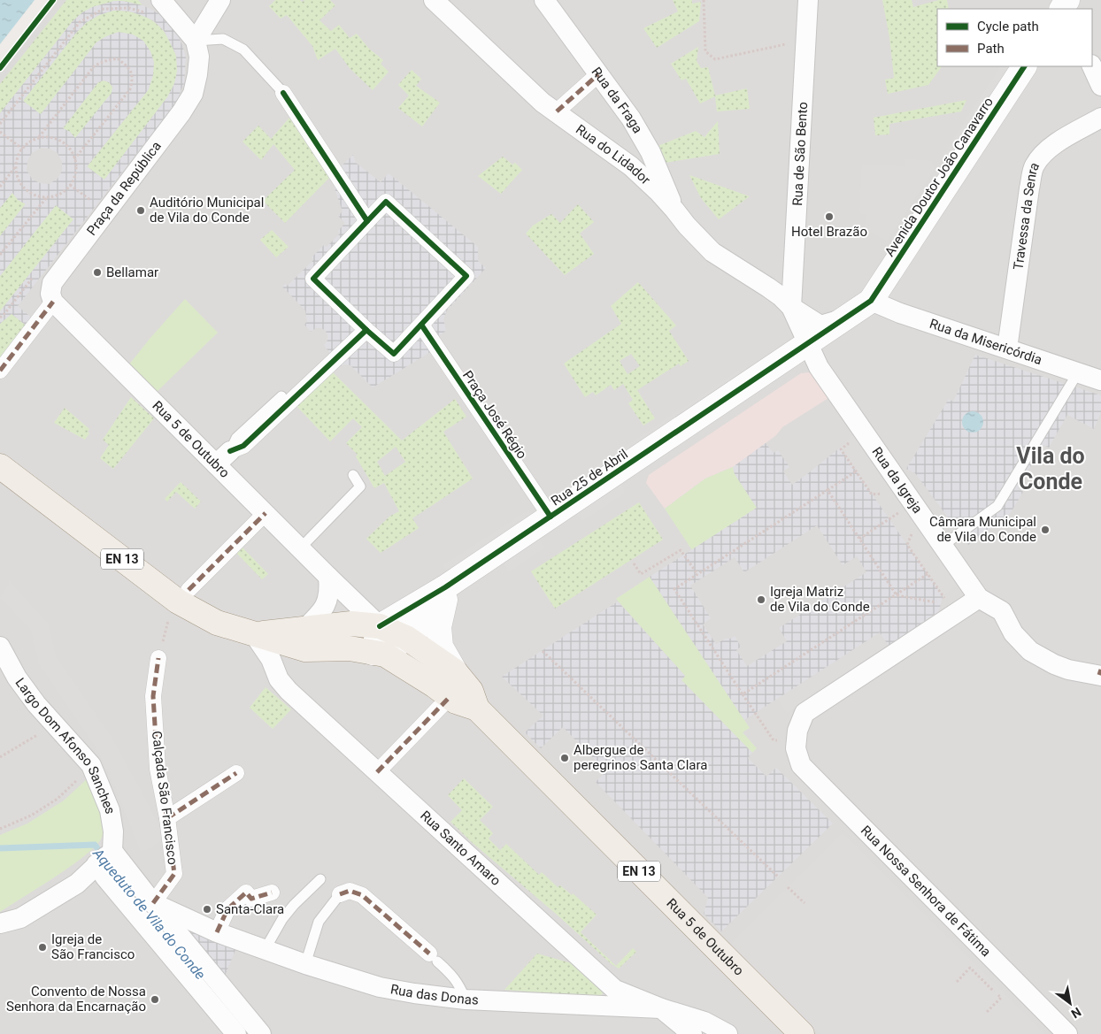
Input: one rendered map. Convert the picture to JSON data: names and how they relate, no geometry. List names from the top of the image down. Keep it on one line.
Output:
{"streets":{"main road":["Rua 5 de Outubro","EN 13"],"street":["Rua da Fraga","Rua de São Bento","Rua do Lidador","Avenida Doutor João Canavarro","Praça da República","Travessa da Senra","Rua da Misericórdia","Praça José Régio","Rua 25 de Abril","Rua da Igreja","Largo Dom Afonso Sanches","Calçada São Francisco","Rua Santo Amaro","Rua Nossa Senhora de Fátima","Rua das Donas"]},"crossings":[["Rua da Fraga","Rua do Lidador"],["Rua de São Bento","Rua do Lidador"],["Rua de São Bento","Rua da Igreja"],["Rua do Lidador","Rua da Igreja"],["Avenida Doutor João Canavarro","Rua da Misericórdia"],["Avenida Doutor João Canavarro","Rua 25 de Abril"],["Praça da República","Rua 5 de Outubro"],["Travessa da Senra","Rua da Misericórdia"],["Rua da Misericórdia","Rua 25 de Abril"],["Praça José Régio","Rua 25 de Abril"],["Rua 5 de Outubro","Rua 25 de Abril"],["Rua 5 de Outubro","EN 13"],["Rua 5 de Outubro","Rua Santo Amaro"],["Rua 25 de Abril","Rua da Igreja"],["EN 13","Rua Santo Amaro"],["Calçada São Francisco","Rua das Donas"],["Rua Santo Amaro","Rua das Donas"]],"districts":["Vila do Conde"],"water":["Aqueduto de Vila do Conde"],"places":["Auditório Municipal de Vila do Conde","Hotel Brazão","Bellamar","Câmara Municipal de Vila do Conde","Igreja Matriz de Vila do Conde","Albergue de peregrinos Santa Clara","Santa-Clara","Igreja de São Francisco","Convento de Nossa Senhora da Encarnação"],"legend":["Cycle path","Path"],"north":"bottom right"}
